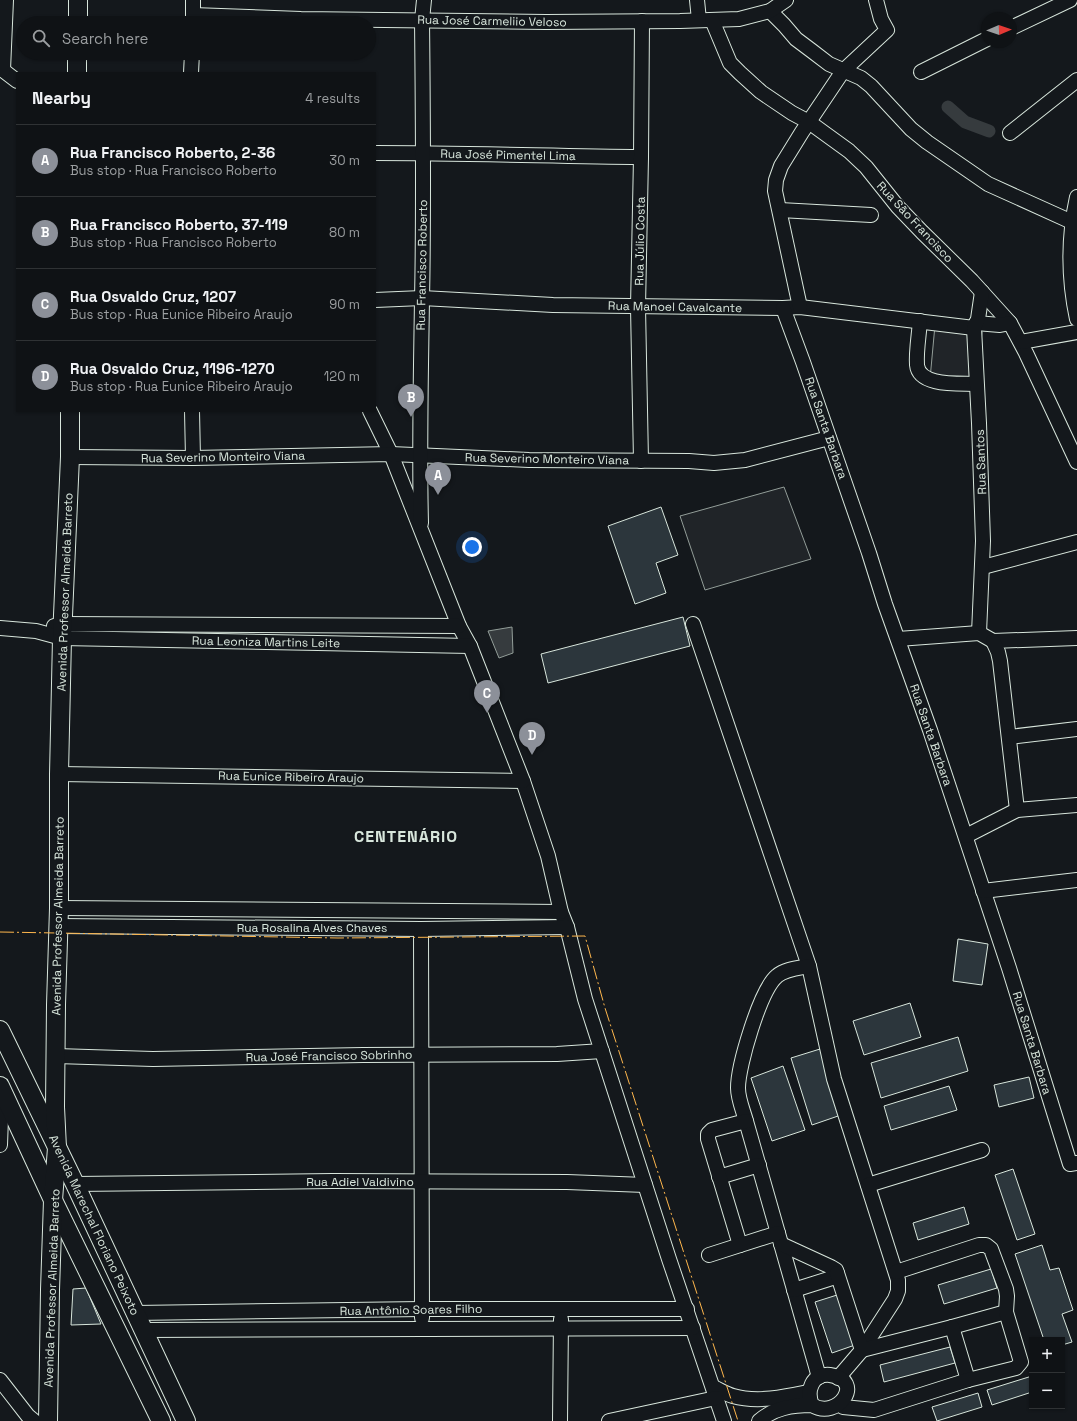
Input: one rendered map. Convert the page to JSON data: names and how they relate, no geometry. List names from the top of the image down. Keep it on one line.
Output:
{"streets":{"main road":["Avenida Professor Almeida Barreto","Avenida Marechal Floriano Peixoto"],"street":["Rua José Carmeliio Veloso","Rua José Pimentel Lima","Rua São Francisco","Rua Júlio Costa","Rua Francisco Roberto","Rua Manoel Cavalcante","Rua Santa Barbara","Rua Severino Monteiro Viana","Rua Santos","Rua Leoniza Martins Leite","Rua Eunice Ribeiro Araujo","Rua Rosalina Alves Chaves","Rua José Francisco Sobrinho","Rua Adiel Valdivino","Rua Antônio Soares Filho"]},"crossings":[["Rua José Carmeliio Veloso","Rua São Francisco"],["Rua José Carmeliio Veloso","Rua Júlio Costa"],["Rua José Carmeliio Veloso","Rua Francisco Roberto"],["Rua José Pimentel Lima","Rua Júlio Costa"],["Rua José Pimentel Lima","Rua Francisco Roberto"],["Rua São Francisco","Rua Manoel Cavalcante"],["Rua São Francisco","Rua Santos"],["Rua Júlio Costa","Rua Manoel Cavalcante"],["Rua Júlio Costa","Rua Severino Monteiro Viana"],["Rua Francisco Roberto","Rua Manoel Cavalcante"],["Rua Francisco Roberto","Rua Severino Monteiro Viana"],["Rua Manoel Cavalcante","Rua Santa Barbara"],["Rua Manoel Cavalcante","Rua Santos"],["Rua Santa Barbara","Rua Severino Monteiro Viana"],["Rua Severino Monteiro Viana","Avenida Professor Almeida Barreto"],["Avenida Professor Almeida Barreto","Rua Leoniza Martins Leite"],["Avenida Professor Almeida Barreto","Rua Eunice Ribeiro Araujo"],["Avenida Professor Almeida Barreto","Rua Rosalina Alves Chaves"],["Avenida Professor Almeida Barreto","Rua José Francisco Sobrinho"],["Avenida Professor Almeida Barreto","Avenida Marechal Floriano Peixoto"],["Rua Adiel Valdivino","Avenida Marechal Floriano Peixoto"],["Avenida Marechal Floriano Peixoto","Rua Antônio Soares Filho"]],"districts":["CENTENÁRIO"],"north":"right","page":{"search":"Search here","heading":["Nearby","4 results"],"list":[{"mark":"A","name":"Rua Francisco Roberto, 2-36","note":"Bus stop · Rua Francisco Roberto","value":"30 m"},{"mark":"B","name":"Rua Francisco Roberto, 37-119","note":"Bus stop · Rua Francisco Roberto","value":"80 m"},{"mark":"C","name":"Rua Osvaldo Cruz, 1207","note":"Bus stop · Rua Eunice Ribeiro Araujo","value":"90 m"},{"mark":"D","name":"Rua Osvaldo Cruz, 1196-1270","note":"Bus stop · Rua Eunice Ribeiro Araujo","value":"120 m"}],"pins":["B","A","C","D"],"map_buttons":["+","−"]}}
